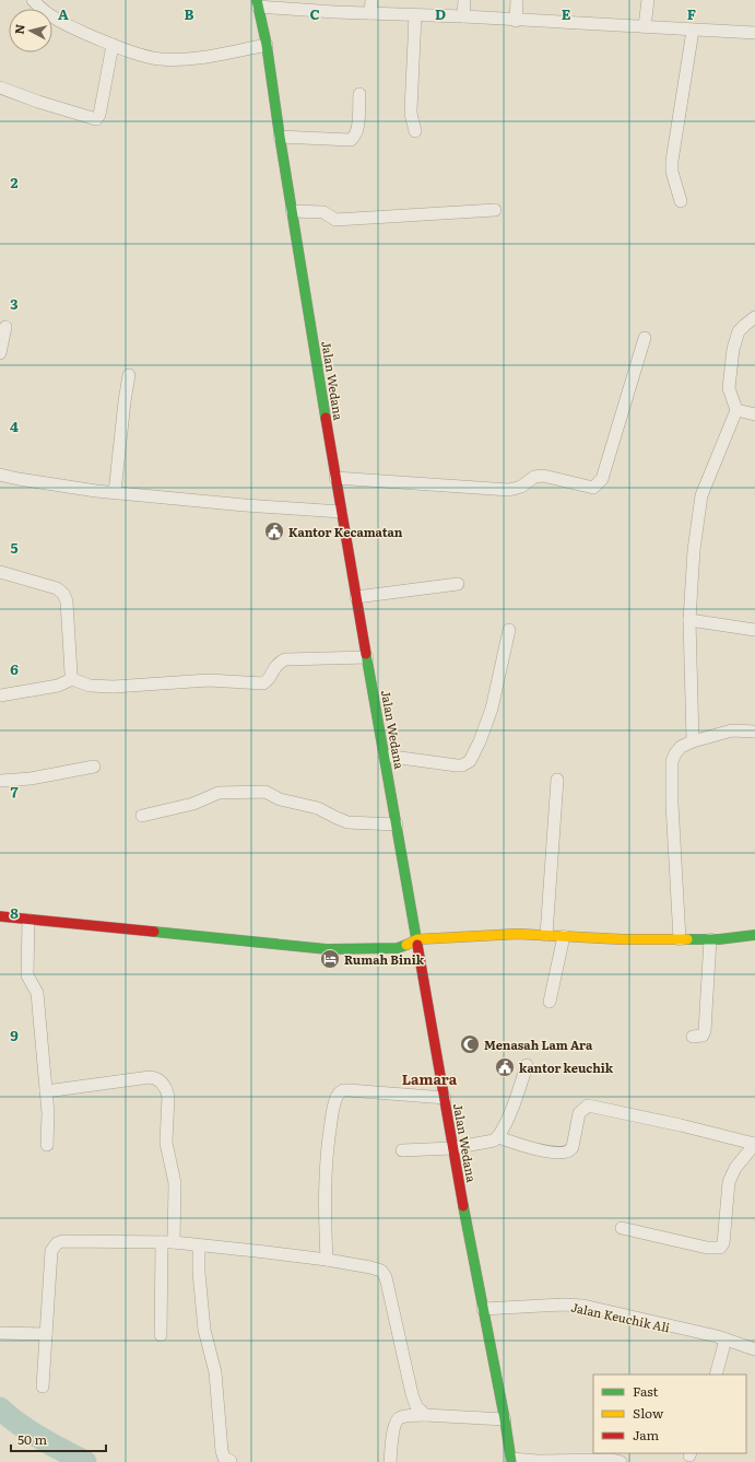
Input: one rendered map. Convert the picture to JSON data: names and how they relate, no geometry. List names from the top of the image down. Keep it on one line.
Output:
{"streets":{"street":["Jalan Wedana","Jalan Keuchik Ali"]},"crossings":[["Jalan Wedana","Jalan Keuchik Ali"]],"districts":["Lamara"],"places":{"public building":["Kantor Kecamatan","kantor keuchik"],"hotel":["Rumah Binik"],"mosque":["Menasah Lam Ara"]},"legend":["Fast","Slow","Jam"],"scale_bar":"50 m","north":"left","grid":{"columns":["A","B","C","D","E","F"],"rows":["2","3","4","5","6","7","8","9"]}}
